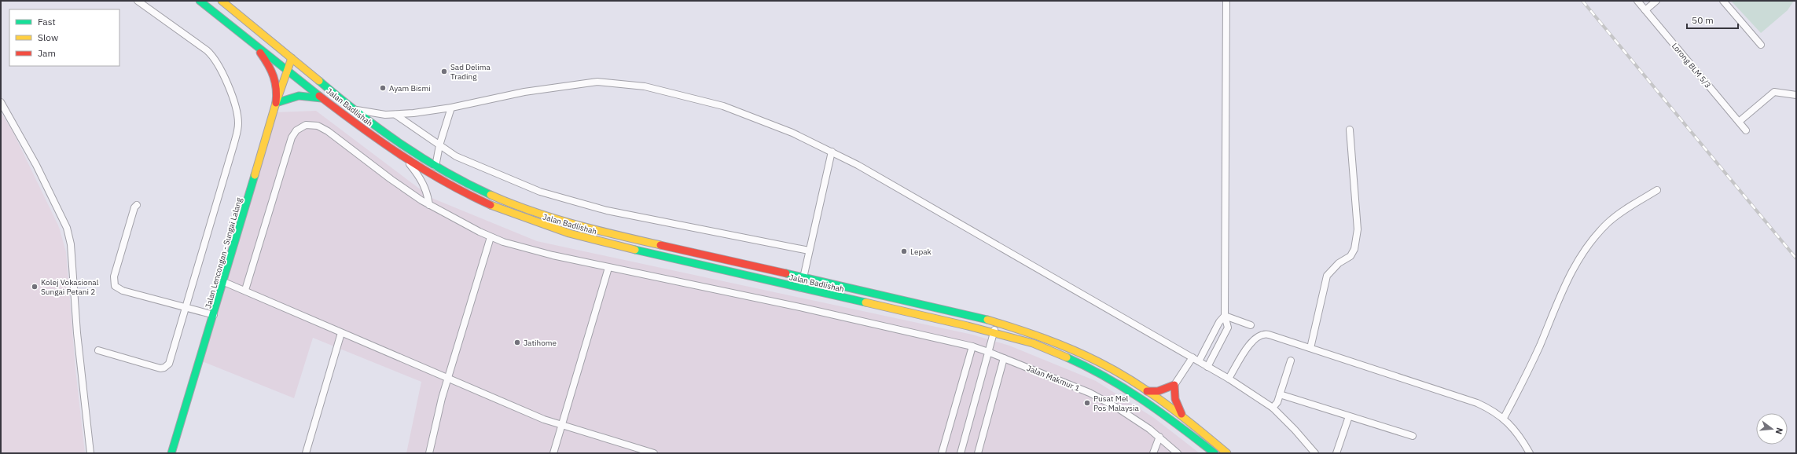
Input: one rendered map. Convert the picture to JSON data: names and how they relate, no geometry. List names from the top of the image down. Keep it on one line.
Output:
{"streets":{"main road":["Jalan Badlishah","Jalan Lencongan - Sungai Lalang"],"street":["Lorong BLM 5/3","Jalan Makmur 1"]},"crossings":[["Jalan Badlishah","Jalan Lencongan - Sungai Lalang"]],"places":["Sad Delima Trading","Ayam Bismi","Lepak","Kolej Vokasional Sungai Petani 2","Jatihome","Pusat Mel Pos Malaysia"],"legend":["Fast","Slow","Jam"],"scale_bar":"50 m","north":"right"}
